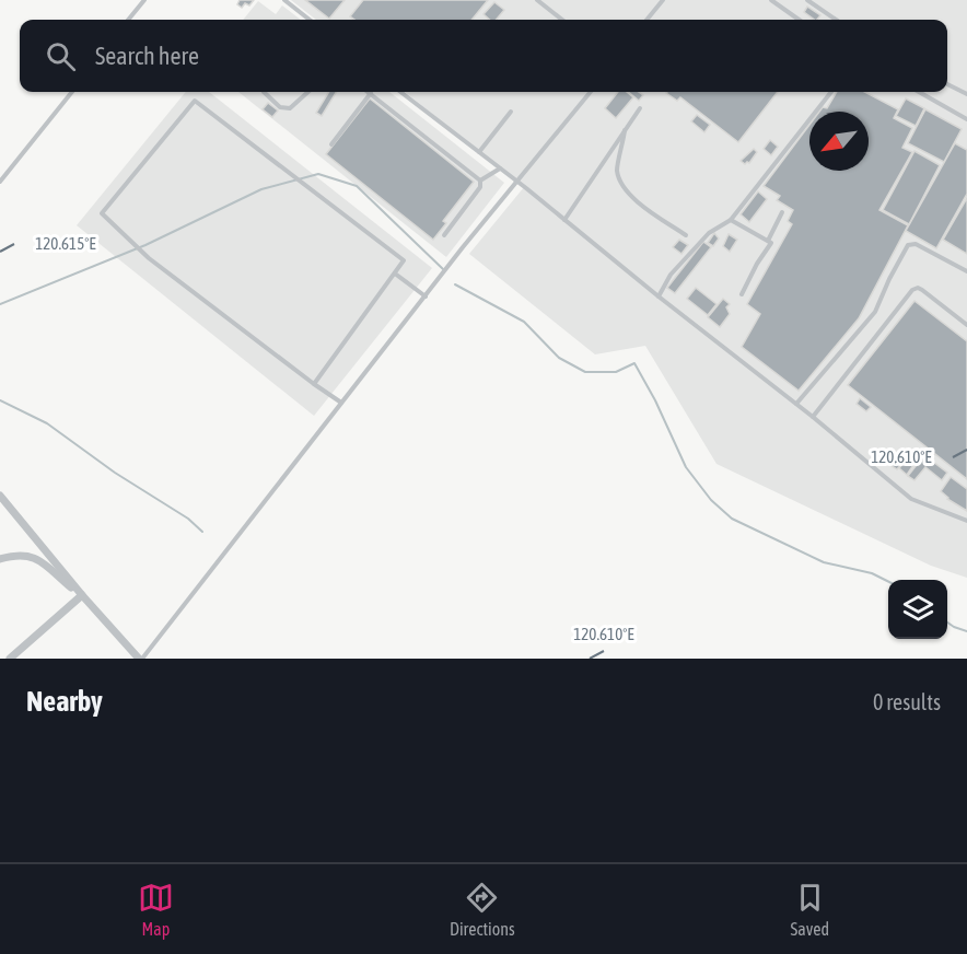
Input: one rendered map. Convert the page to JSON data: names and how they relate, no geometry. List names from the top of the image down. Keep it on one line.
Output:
{"north":"bottom left","page":{"search":"Search here","heading":["Nearby","0 results"],"nav":["Map","Directions","Saved"]},"coordinates":["120.615°E","120.610°E"]}
